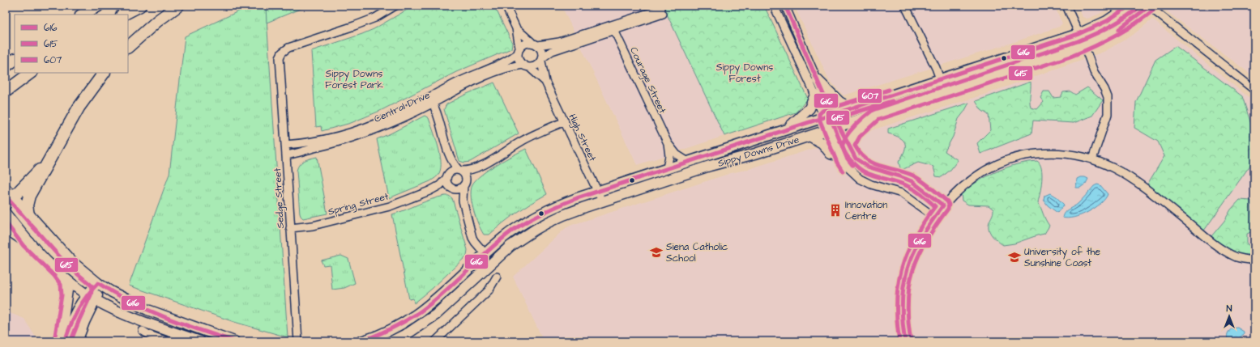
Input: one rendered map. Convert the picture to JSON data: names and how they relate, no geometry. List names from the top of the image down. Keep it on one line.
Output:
{"streets":{"main road":["Sippy Downs Drive"],"street":["Courage Street","Central Drive","High Street","Sedge Street","Spring Street"]},"crossings":[["Courage Street","Sippy Downs Drive"],["Central Drive","High Street"],["Central Drive","Sedge Street"],["High Street","Sippy Downs Drive"],["Sedge Street","Spring Street"]],"parks":["Sippy Downs Forest","Sippy Downs Forest Park"],"places":{"building":["Innovation Centre"],"school or university":["Siena Catholic School","University of the Sunshine Coast"]},"lines":["transit line 616","transit line 607","transit line 615"],"legend":["616","615","607"],"north":"top"}
